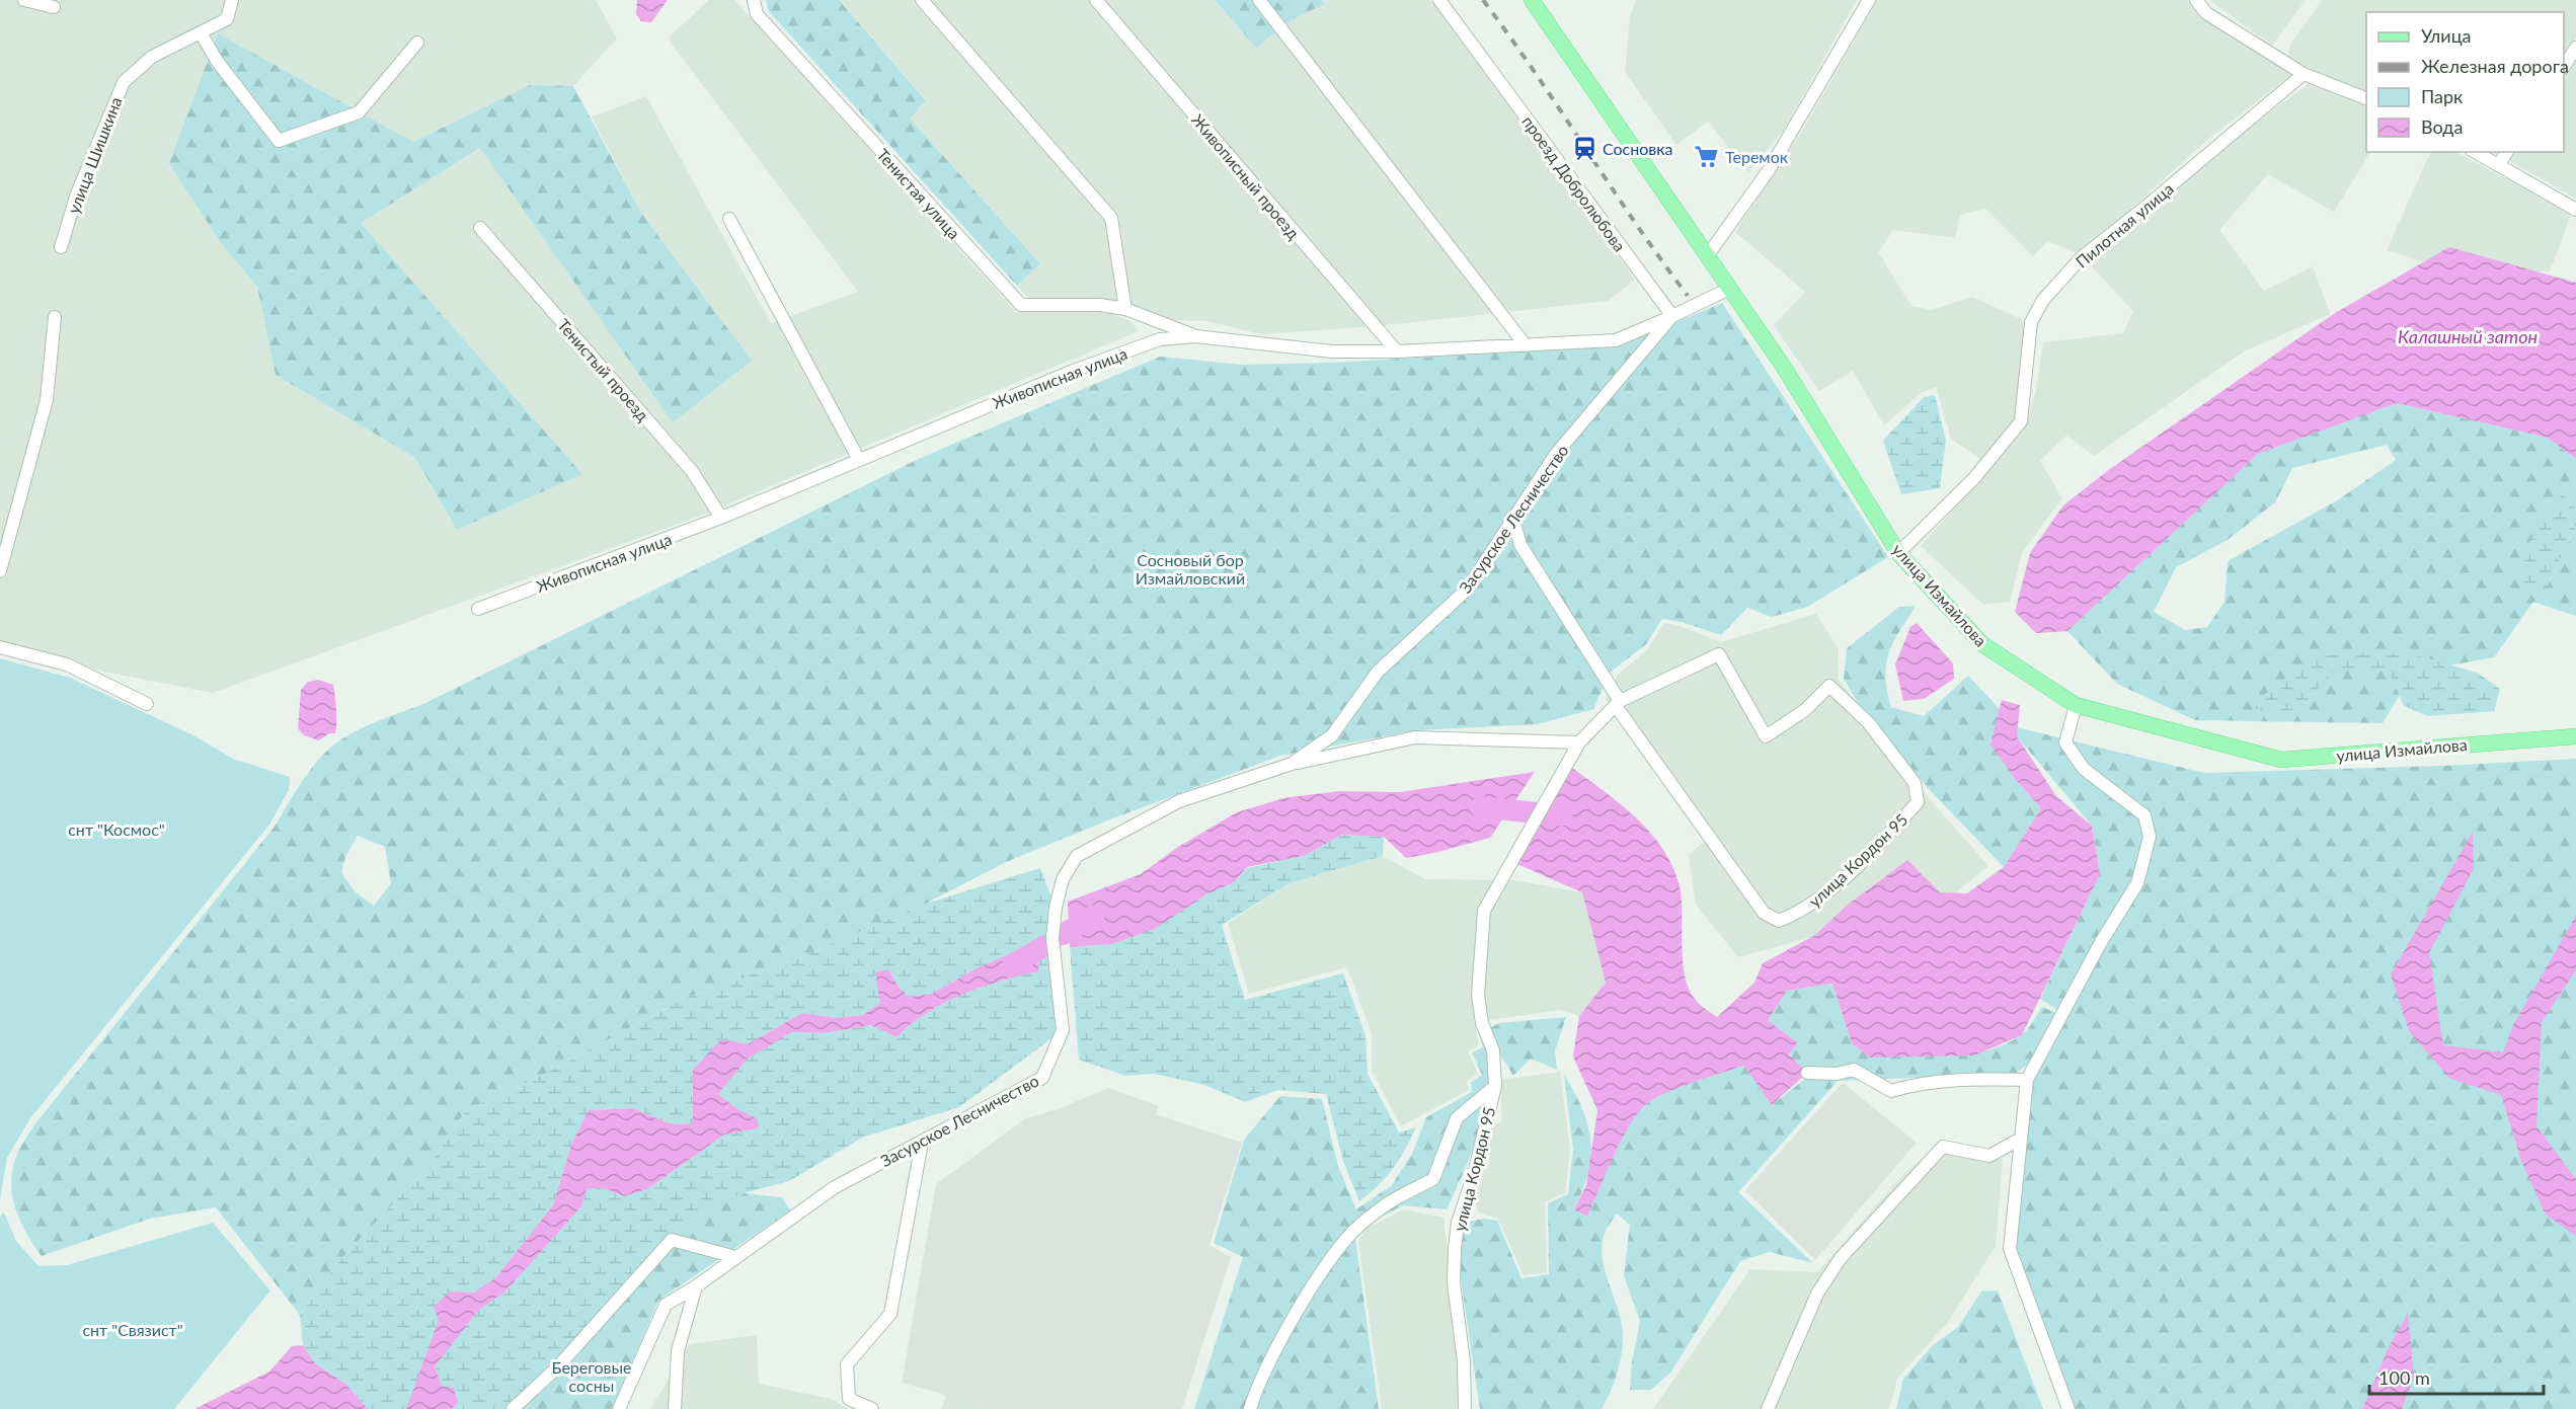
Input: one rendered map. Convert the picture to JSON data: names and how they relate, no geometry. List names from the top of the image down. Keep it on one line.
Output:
{"streets":{"main road":["улица Измайлова"],"street":["улица Шишкина","Живописный проезд","проезд Добролюбова","Тенистая улица","Пилотная улица","Тенистый проезд","Живописная улица","Засурское Лесничество","улица Кордон 95"]},"crossings":[["Живописный проезд","Живописная улица"],["проезд Добролюбова","Живописная улица"],["проезд Добролюбова","Засурское Лесничество"],["Тенистая улица","Живописная улица"],["Пилотная улица","улица Измайлова"],["Тенистый проезд","Живописная улица"],["Живописная улица","Засурское Лесничество"],["Засурское Лесничество","улица Кордон 95"]],"water":["Калашный затон"],"parks":["Сосновый бор Измайловский","снт \"Космос\"","снт \"Связист\"","Береговые сосны"],"places":{"station":["Сосновка"],"supermarket":["Теремок"]},"legend":["Улица","Железная дорога","Парк","Вода"],"scale_bar":"100 m"}
